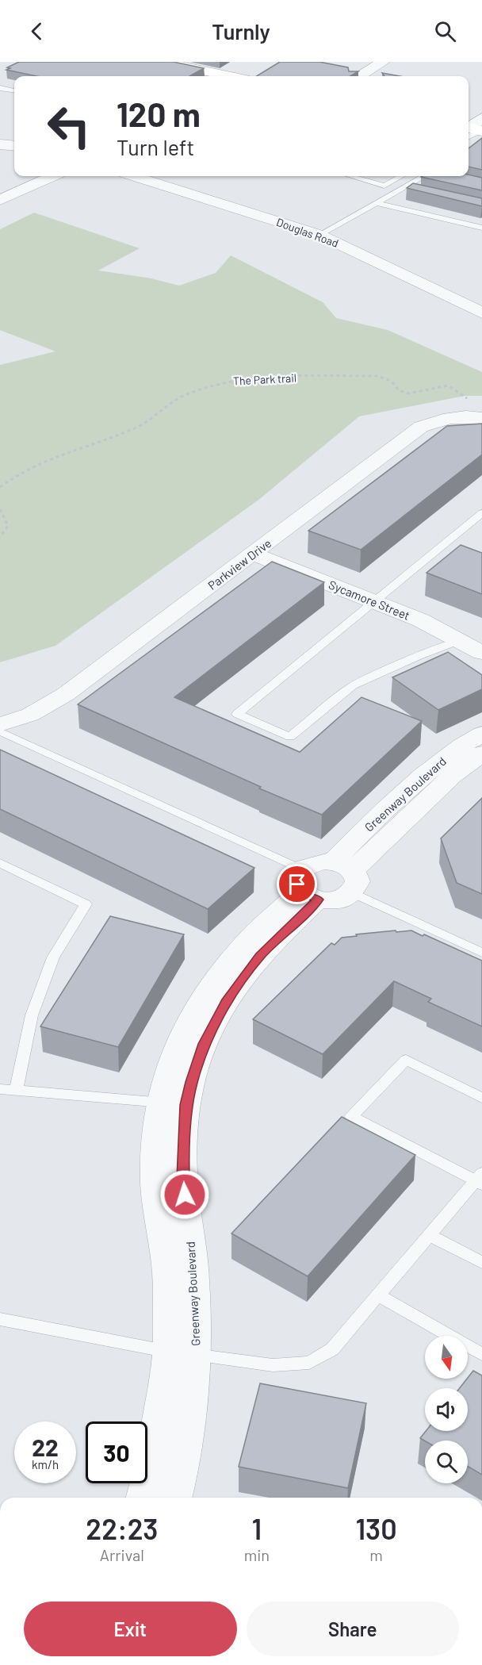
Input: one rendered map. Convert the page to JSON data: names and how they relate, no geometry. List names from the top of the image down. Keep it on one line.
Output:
{"streets":{"street":["Douglas Road","Parkview Drive","Sycamore Street","Greenway Boulevard"],"path":["The Park trail"]},"crossings":[["Parkview Drive","Sycamore Street"]],"north":"bottom","page":{"header":"Turnly","turn":["120 m","Turn left"],"speed":"22 km/h","limit":"30","eta":["22:23","Arrival","1","min","130","m"],"buttons":["Exit","Share"]}}
